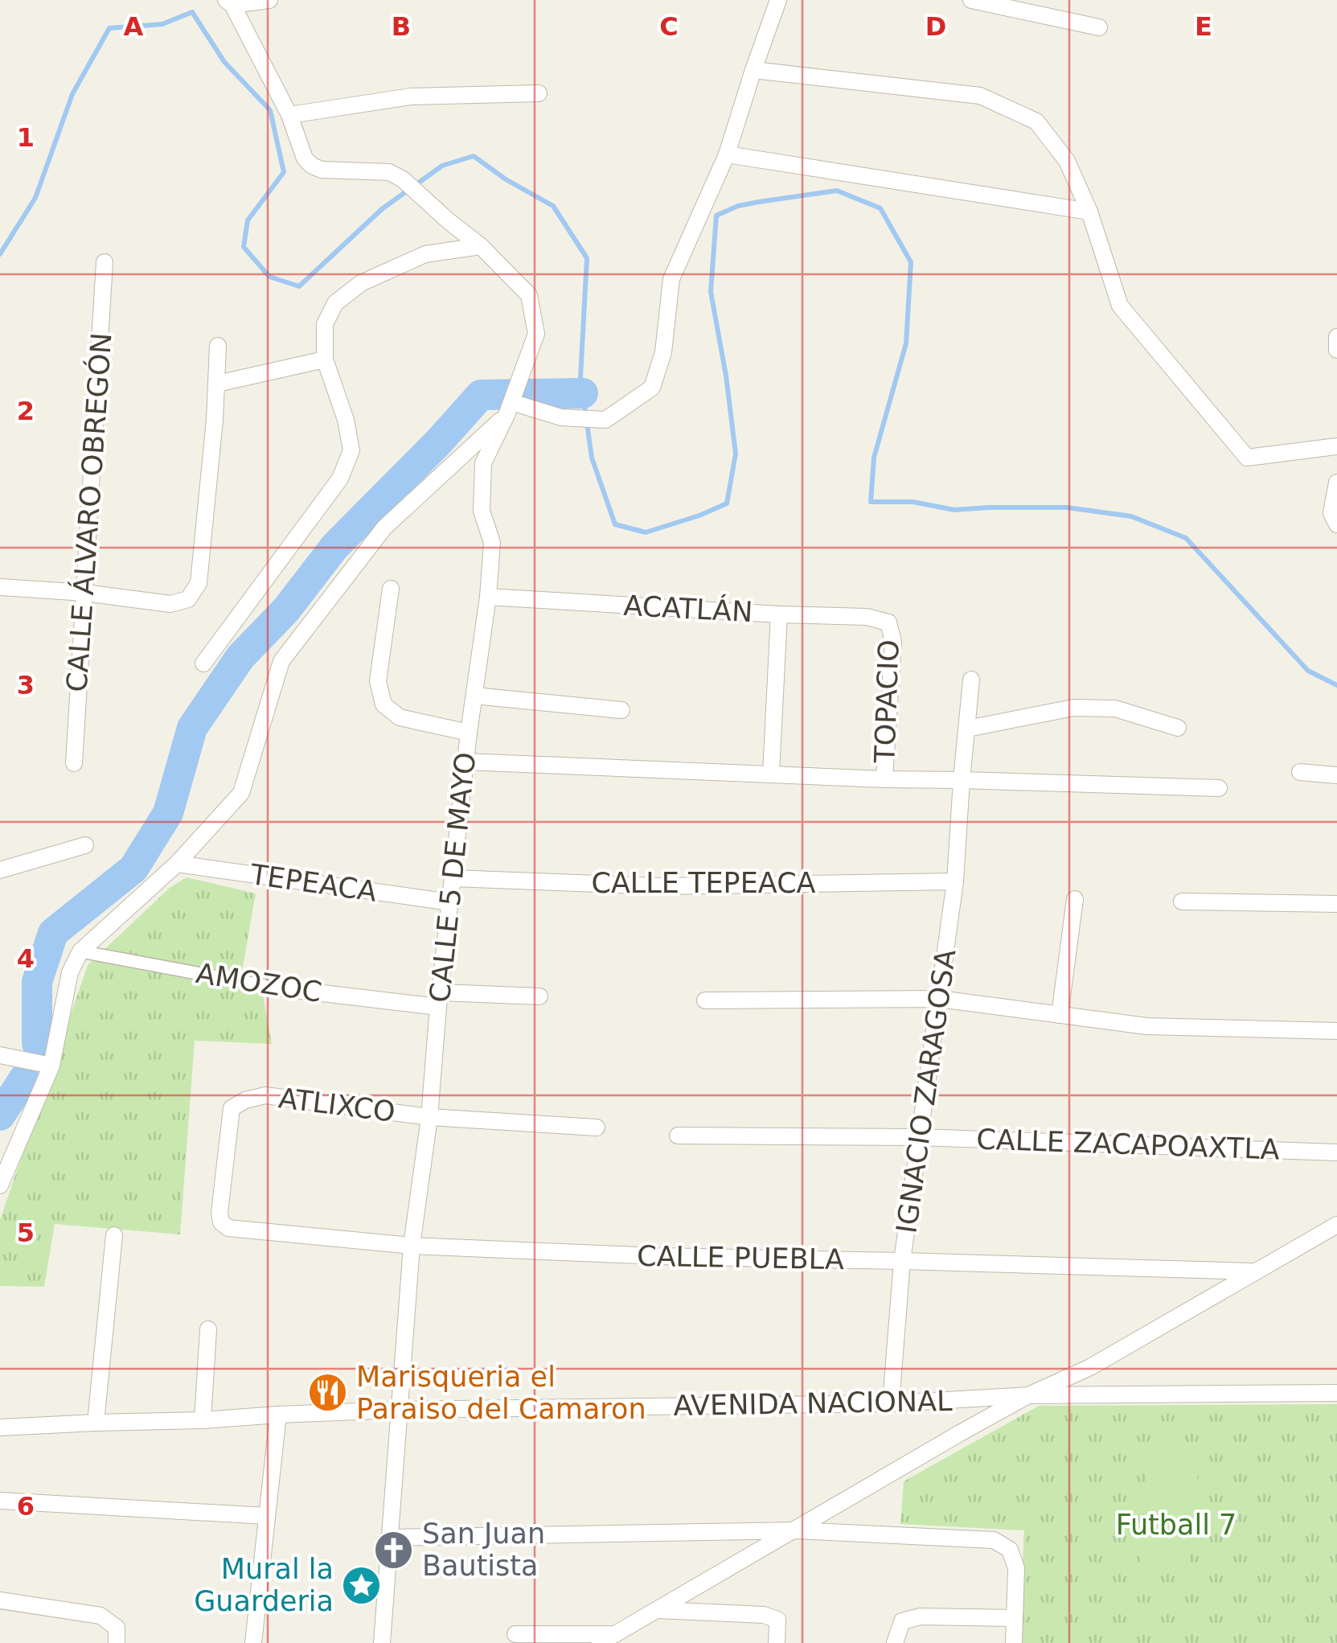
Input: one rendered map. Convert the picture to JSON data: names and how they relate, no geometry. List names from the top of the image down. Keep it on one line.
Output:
{"streets":{"street":["CALLE ÁLVARO OBREGÓN","ACATLÁN","TOPACIO","CALLE 5 DE MAYO","TEPEACA","CALLE TEPEACA","AMOZOC","IGNACIO ZARAGOSA","ATLIXCO","CALLE ZACAPOAXTLA","CALLE PUEBLA","AVENIDA NACIONAL"]},"crossings":[["ACATLÁN","TOPACIO"],["ACATLÁN","CALLE 5 DE MAYO"],["CALLE 5 DE MAYO","TEPEACA"],["CALLE 5 DE MAYO","CALLE TEPEACA"],["CALLE 5 DE MAYO","AMOZOC"],["CALLE 5 DE MAYO","ATLIXCO"],["CALLE 5 DE MAYO","CALLE PUEBLA"],["CALLE 5 DE MAYO","AVENIDA NACIONAL"],["CALLE TEPEACA","IGNACIO ZARAGOSA"],["IGNACIO ZARAGOSA","CALLE ZACAPOAXTLA"],["IGNACIO ZARAGOSA","CALLE PUEBLA"],["IGNACIO ZARAGOSA","AVENIDA NACIONAL"],["ATLIXCO","CALLE PUEBLA"]],"parks":["Futball 7"],"places":{"restaurant":["Marisqueria el Paraiso del Camaron"],"church":["San Juan Bautista"],"place":["Mural la Guarderia"]},"grid":{"columns":["A","B","C","D","E"],"rows":["1","2","3","4","5","6"]}}
